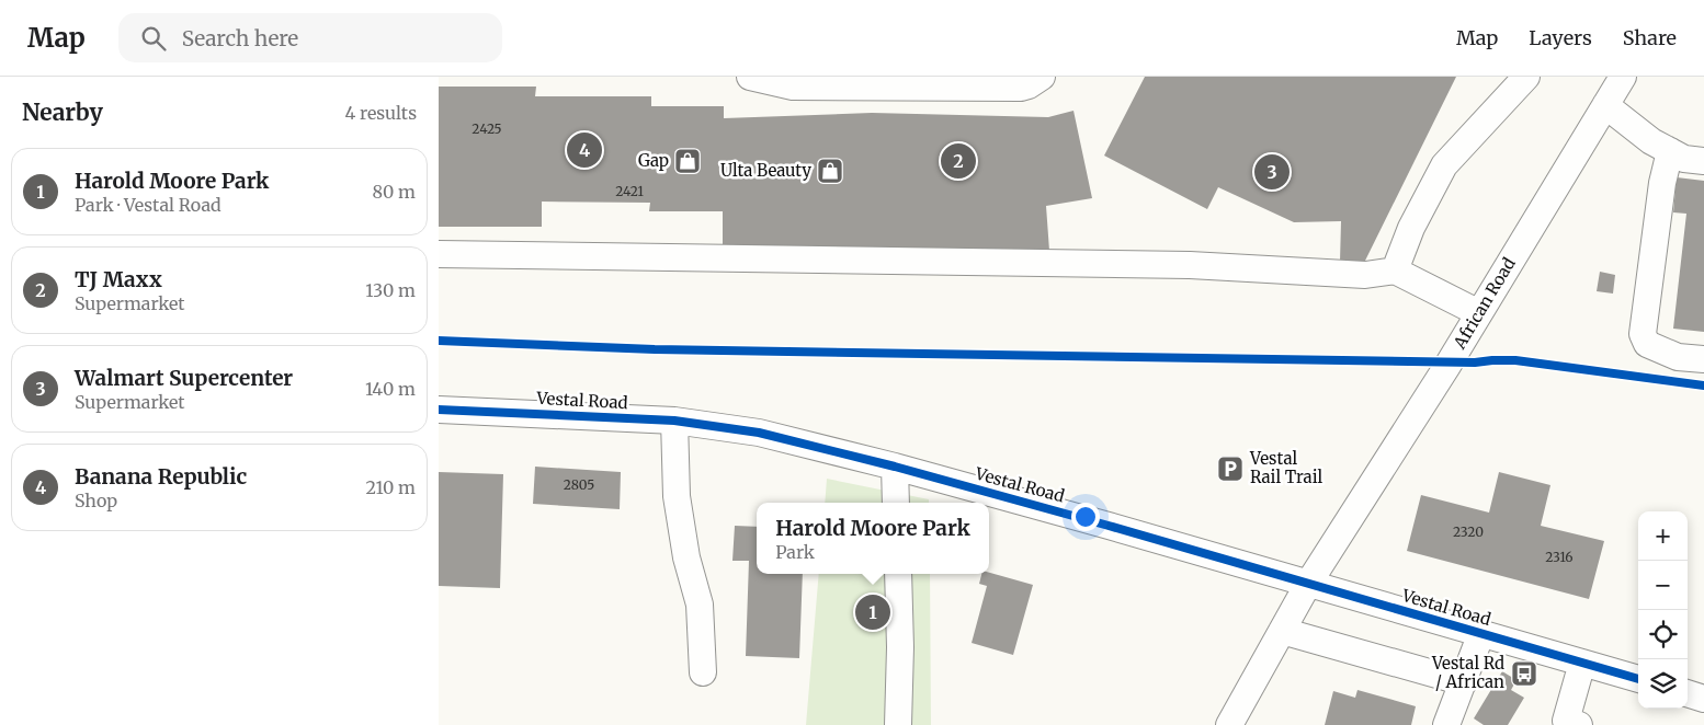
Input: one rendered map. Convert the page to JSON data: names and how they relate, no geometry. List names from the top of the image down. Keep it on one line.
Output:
{"streets":{"street":["African Road","Vestal Road"]},"crossings":[["African Road","Vestal Road"]],"places":{"shop":["Gap","Ulta Beauty"],"parking":["Vestal Rail Trail"],"bus stop":["Vestal Rd / African"]},"house_numbers":["2425","2421","2805","2320","2316"],"page":{"header":"Map","search":"Search here","nav":["Map","Layers","Share"],"heading":["Nearby","4 results"],"pins":["4","2","3","1"],"list":[{"mark":"1","name":"Harold Moore Park","note":"Park · Vestal Road","value":"80 m"},{"mark":"2","name":"TJ Maxx","note":"Supermarket","value":"130 m"},{"mark":"3","name":"Walmart Supercenter","note":"Supermarket","value":"140 m"},{"mark":"4","name":"Banana Republic","note":"Shop","value":"210 m"}],"popup":["Harold Moore Park","Park"],"map_buttons":["+","−"]}}
